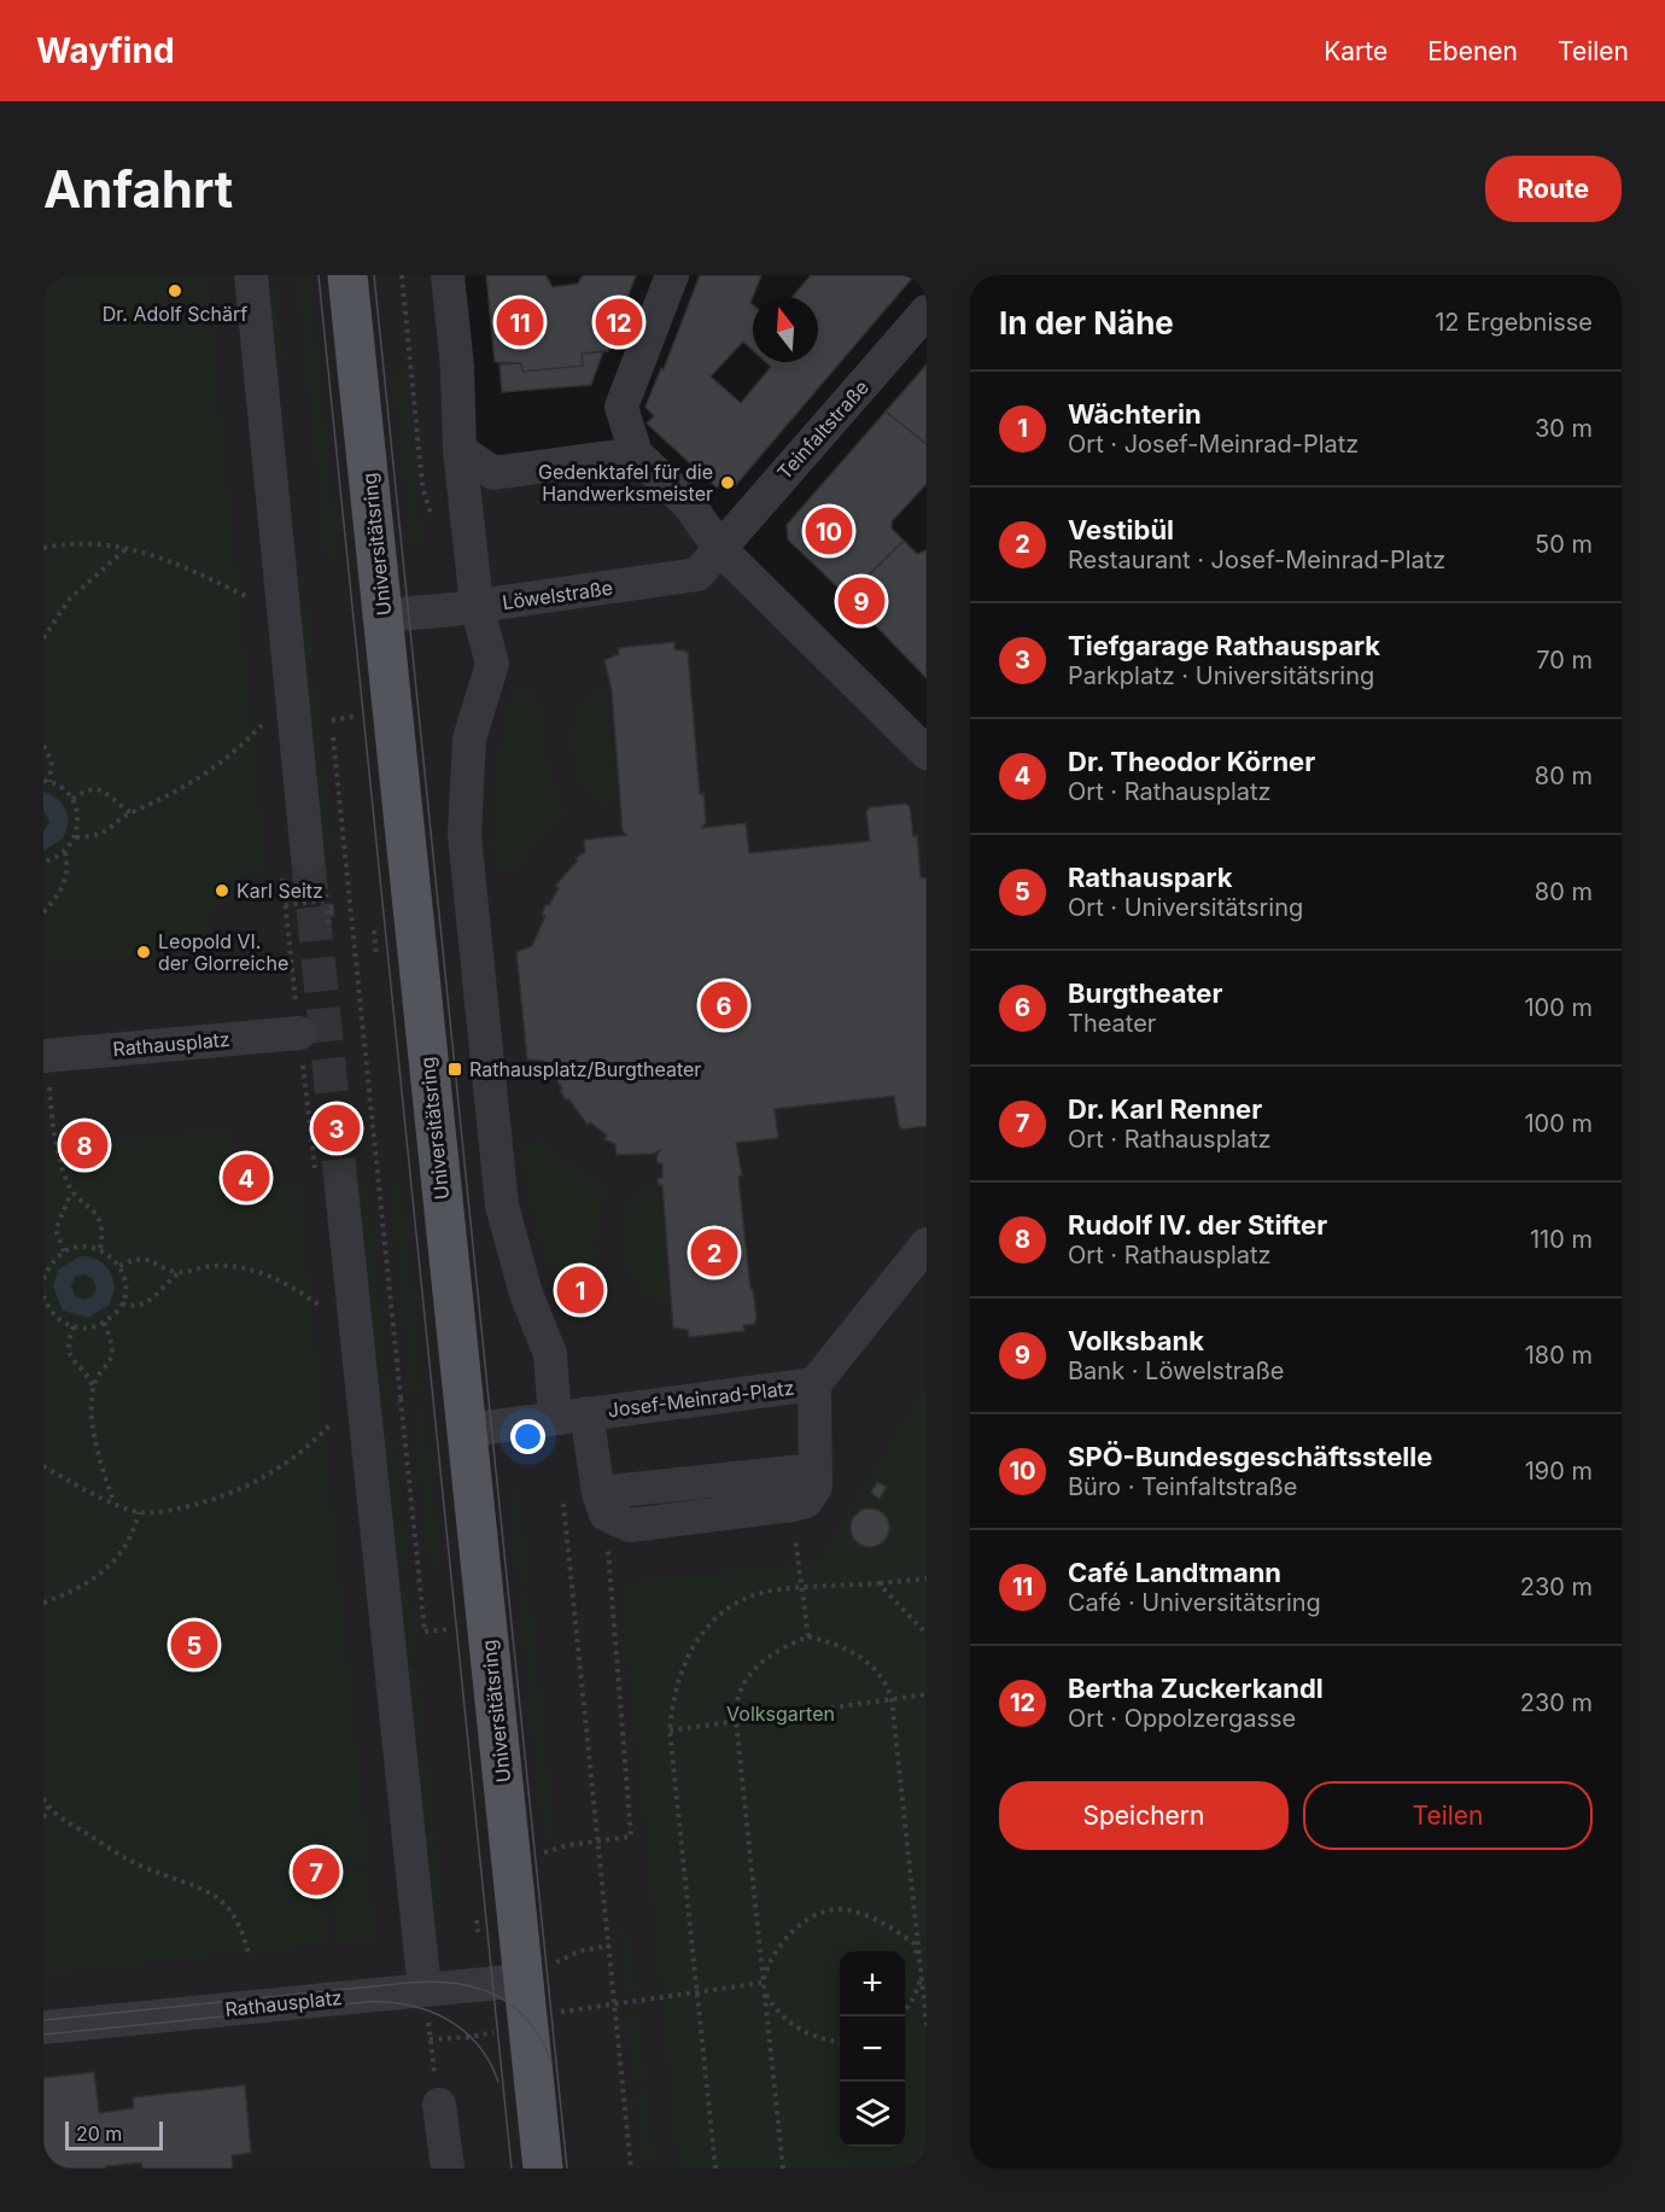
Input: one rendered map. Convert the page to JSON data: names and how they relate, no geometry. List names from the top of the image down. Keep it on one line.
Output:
{"streets":{"main road":["Universitätsring"],"street":["Teinfaltstraße","Löwelstraße","Rathausplatz","Josef-Meinrad-Platz"]},"crossings":[["Teinfaltstraße","Löwelstraße"],["Universitätsring","Löwelstraße"],["Universitätsring","Rathausplatz"],["Universitätsring","Josef-Meinrad-Platz"]],"parks":["Volksgarten"],"places":{"other":["Dr. Adolf Schärf","Gedenktafel für die Handwerksmeister","Karl Seitz","Leopold VI. der Glorreiche"],"transit":["Rathausplatz/Burgtheater"]},"scale_bar":"20 m","north":"top","page":{"header":"Wayfind","nav":["Karte","Ebenen","Teilen"],"buttons":["Route",["Speichern","Teilen"]],"title":"Anfahrt","heading":["In der Nähe","12 Ergebnisse"],"pins":["11","12","10","9","6","3","8","4","2","1","5","7"],"list":[{"mark":"1","name":"Wächterin","note":"Ort · Josef-Meinrad-Platz","value":"30 m"},{"mark":"2","name":"Vestibül","note":"Restaurant · Josef-Meinrad-Platz","value":"50 m"},{"mark":"3","name":"Tiefgarage Rathauspark","note":"Parkplatz · Universitätsring","value":"70 m"},{"mark":"4","name":"Dr. Theodor Körner","note":"Ort · Rathausplatz","value":"80 m"},{"mark":"5","name":"Rathauspark","note":"Ort · Universitätsring","value":"80 m"},{"mark":"6","name":"Burgtheater","note":"Theater","value":"100 m"},{"mark":"7","name":"Dr. Karl Renner","note":"Ort · Rathausplatz","value":"100 m"},{"mark":"8","name":"Rudolf IV. der Stifter","note":"Ort · Rathausplatz","value":"110 m"},{"mark":"9","name":"Volksbank","note":"Bank · Löwelstraße","value":"180 m"},{"mark":"10","name":"SPÖ-Bundesgeschäftsstelle","note":"Büro · Teinfaltstraße","value":"190 m"},{"mark":"11","name":"Café Landtmann","note":"Café · Universitätsring","value":"230 m"},{"mark":"12","name":"Bertha Zuckerkandl","note":"Ort · Oppolzergasse","value":"230 m"}],"map_buttons":["+","−"],"scale":"20 m"}}
